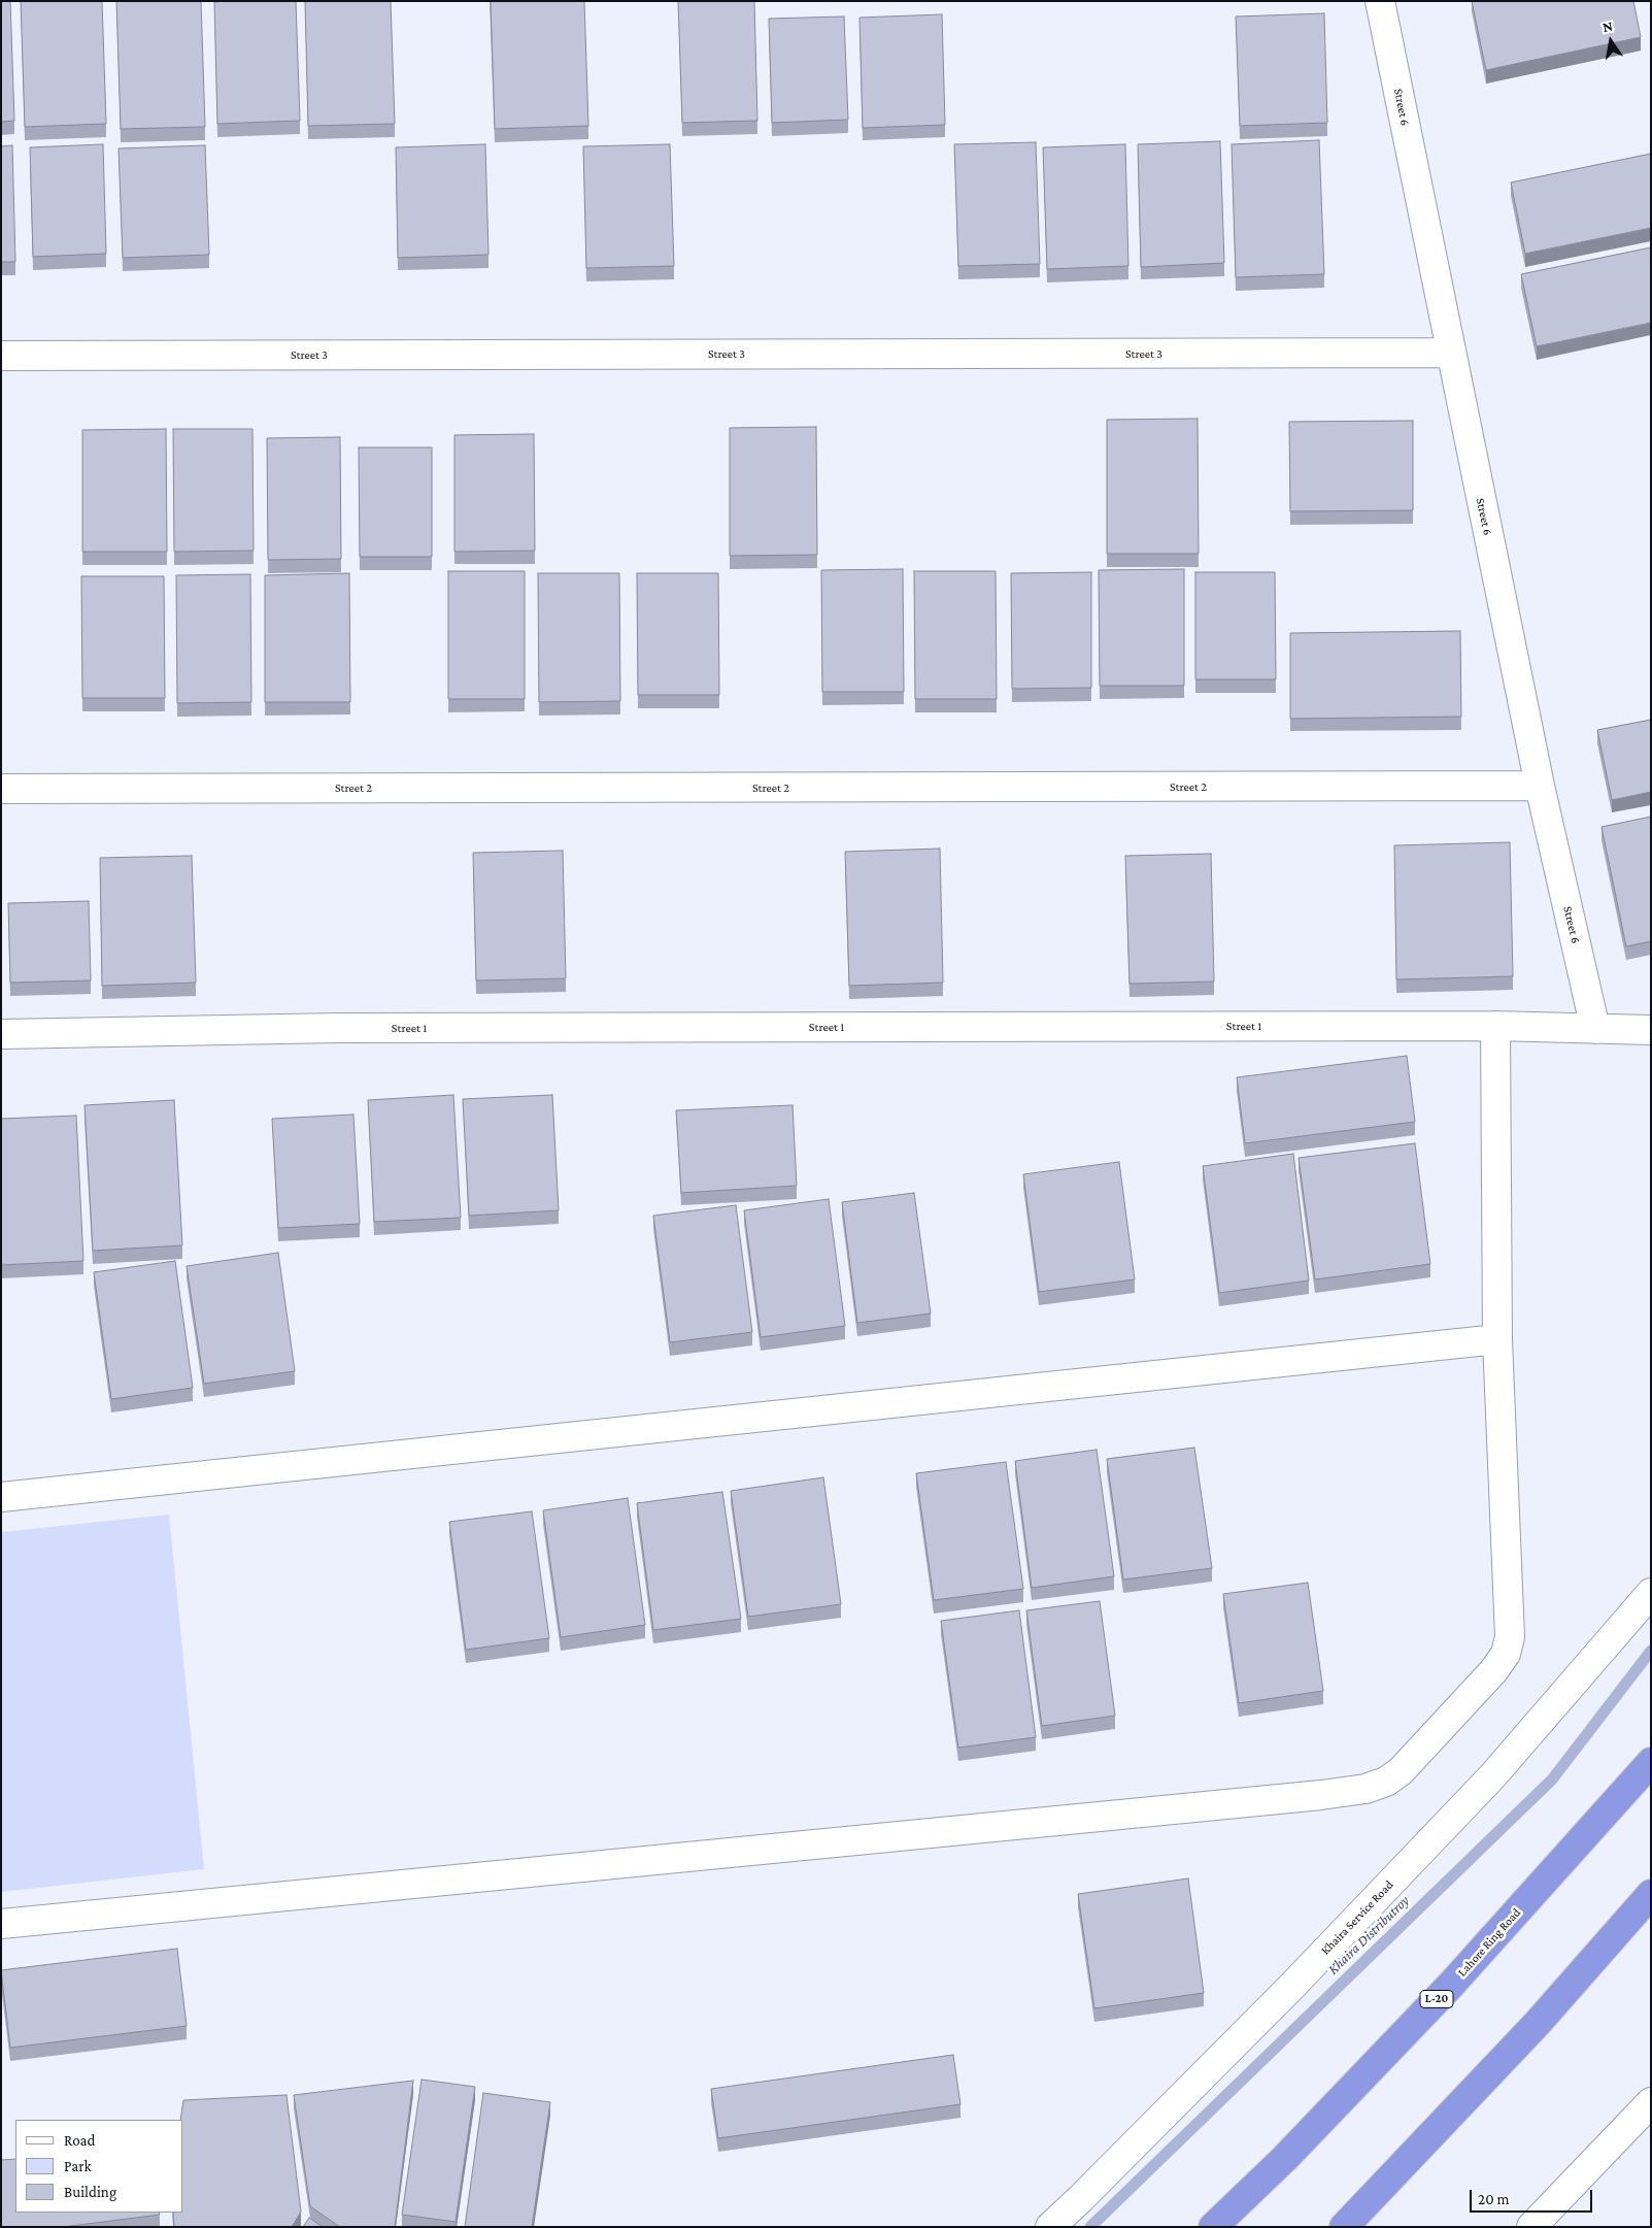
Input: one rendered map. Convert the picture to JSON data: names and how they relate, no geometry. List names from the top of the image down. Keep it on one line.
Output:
{"streets":{"highway":["Lahore Ring Road","L-20"],"street":["Street 6","Street 3","Street 2","Street 1","Khaira Service Road"]},"crossings":[["Street 6","Street 3"],["Street 6","Street 2"],["Street 6","Street 1"]],"water":["Khaira Distributroy"],"legend":["Road","Park","Building"],"scale_bar":"20 m","north":"top"}
